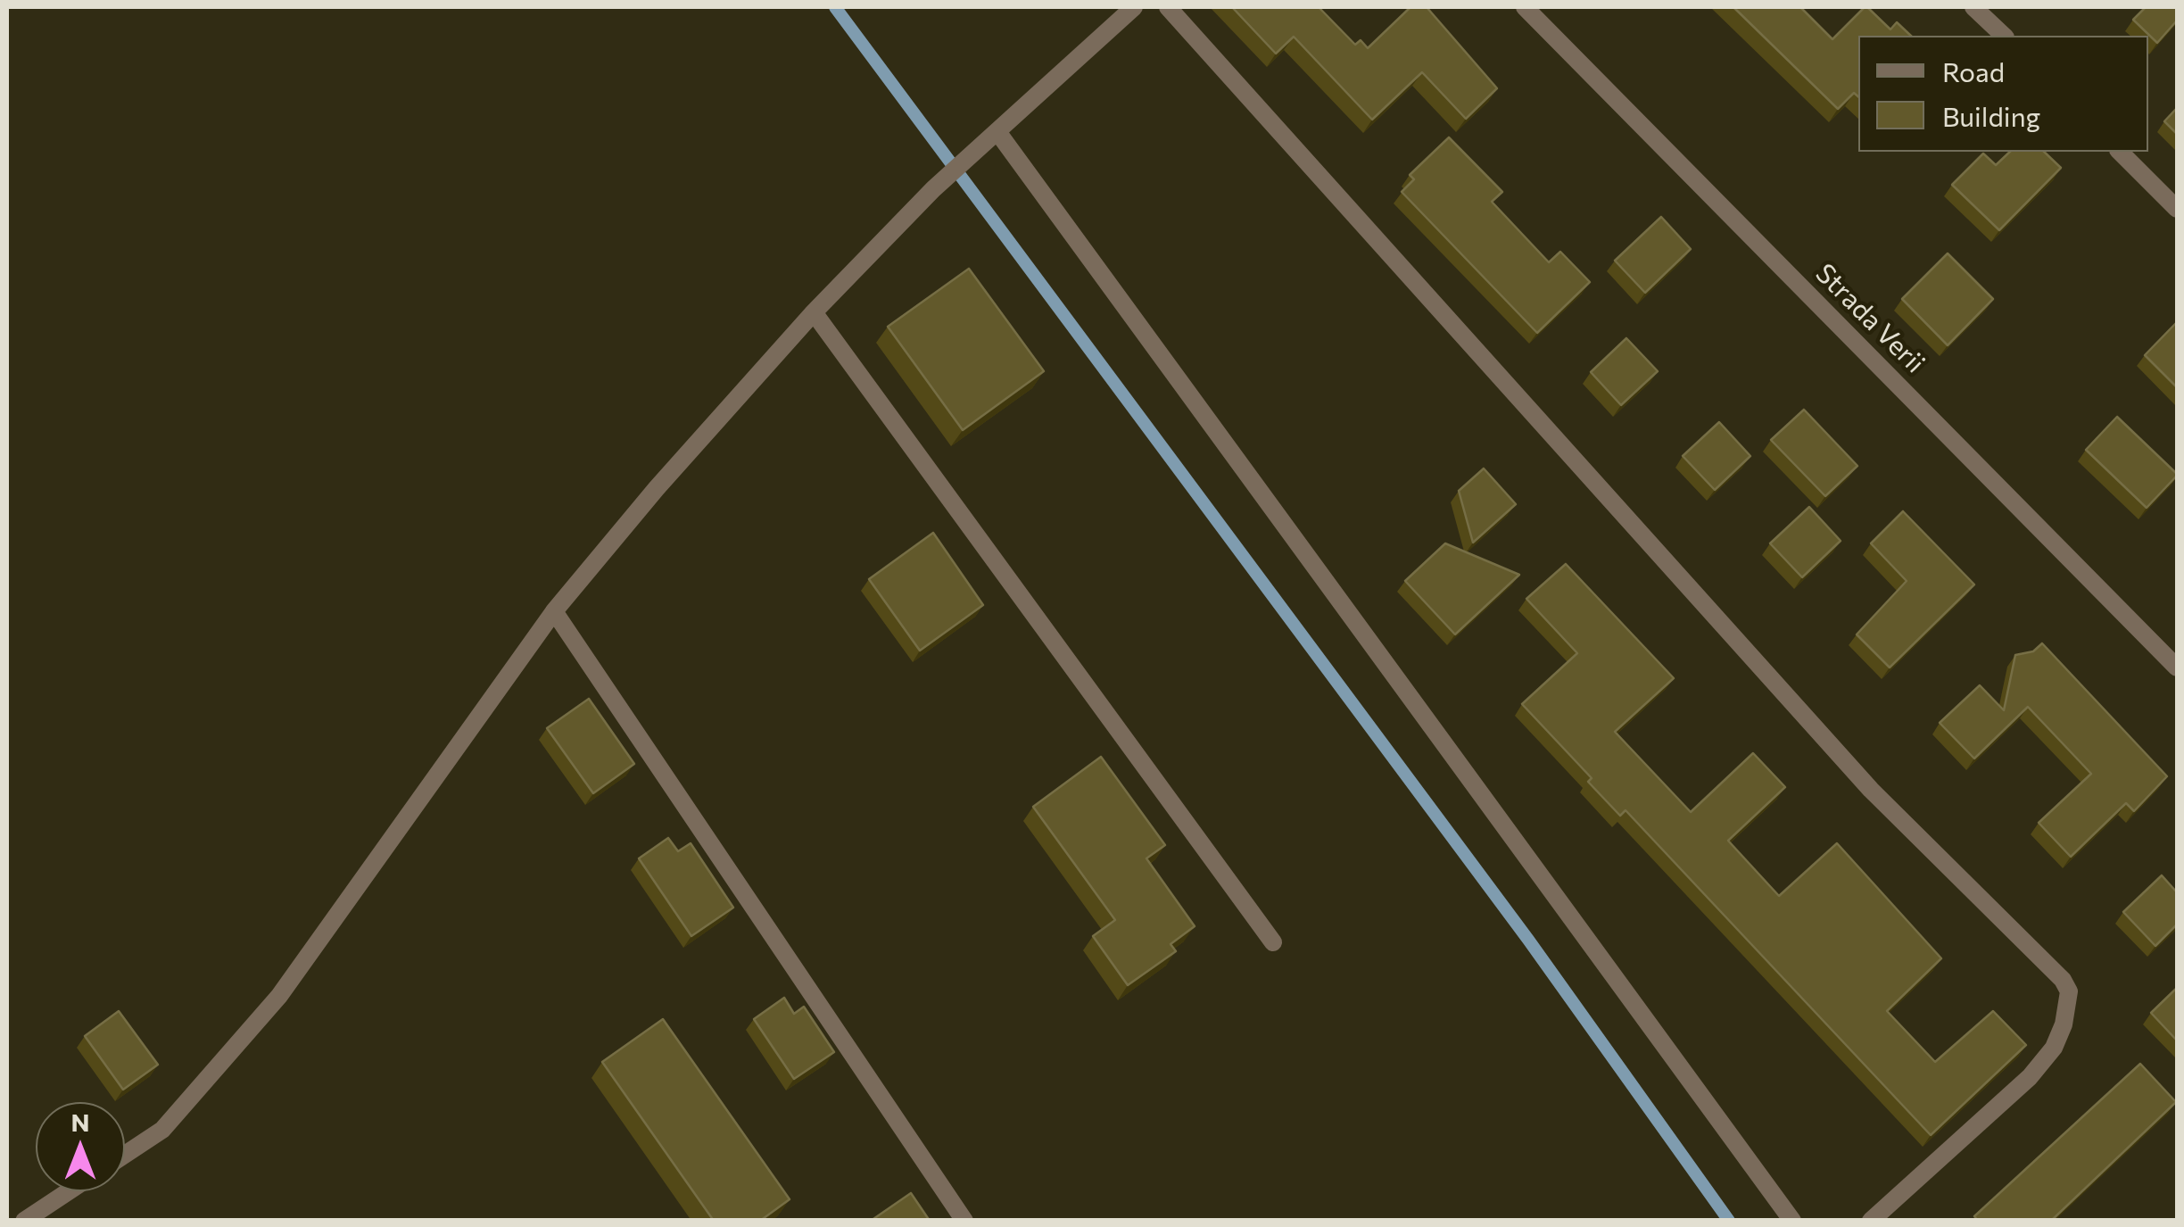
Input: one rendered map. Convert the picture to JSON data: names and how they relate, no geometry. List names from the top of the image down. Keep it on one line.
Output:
{"streets":{"street":["Strada Verii"]},"legend":["Road","Building"],"north":"top"}
